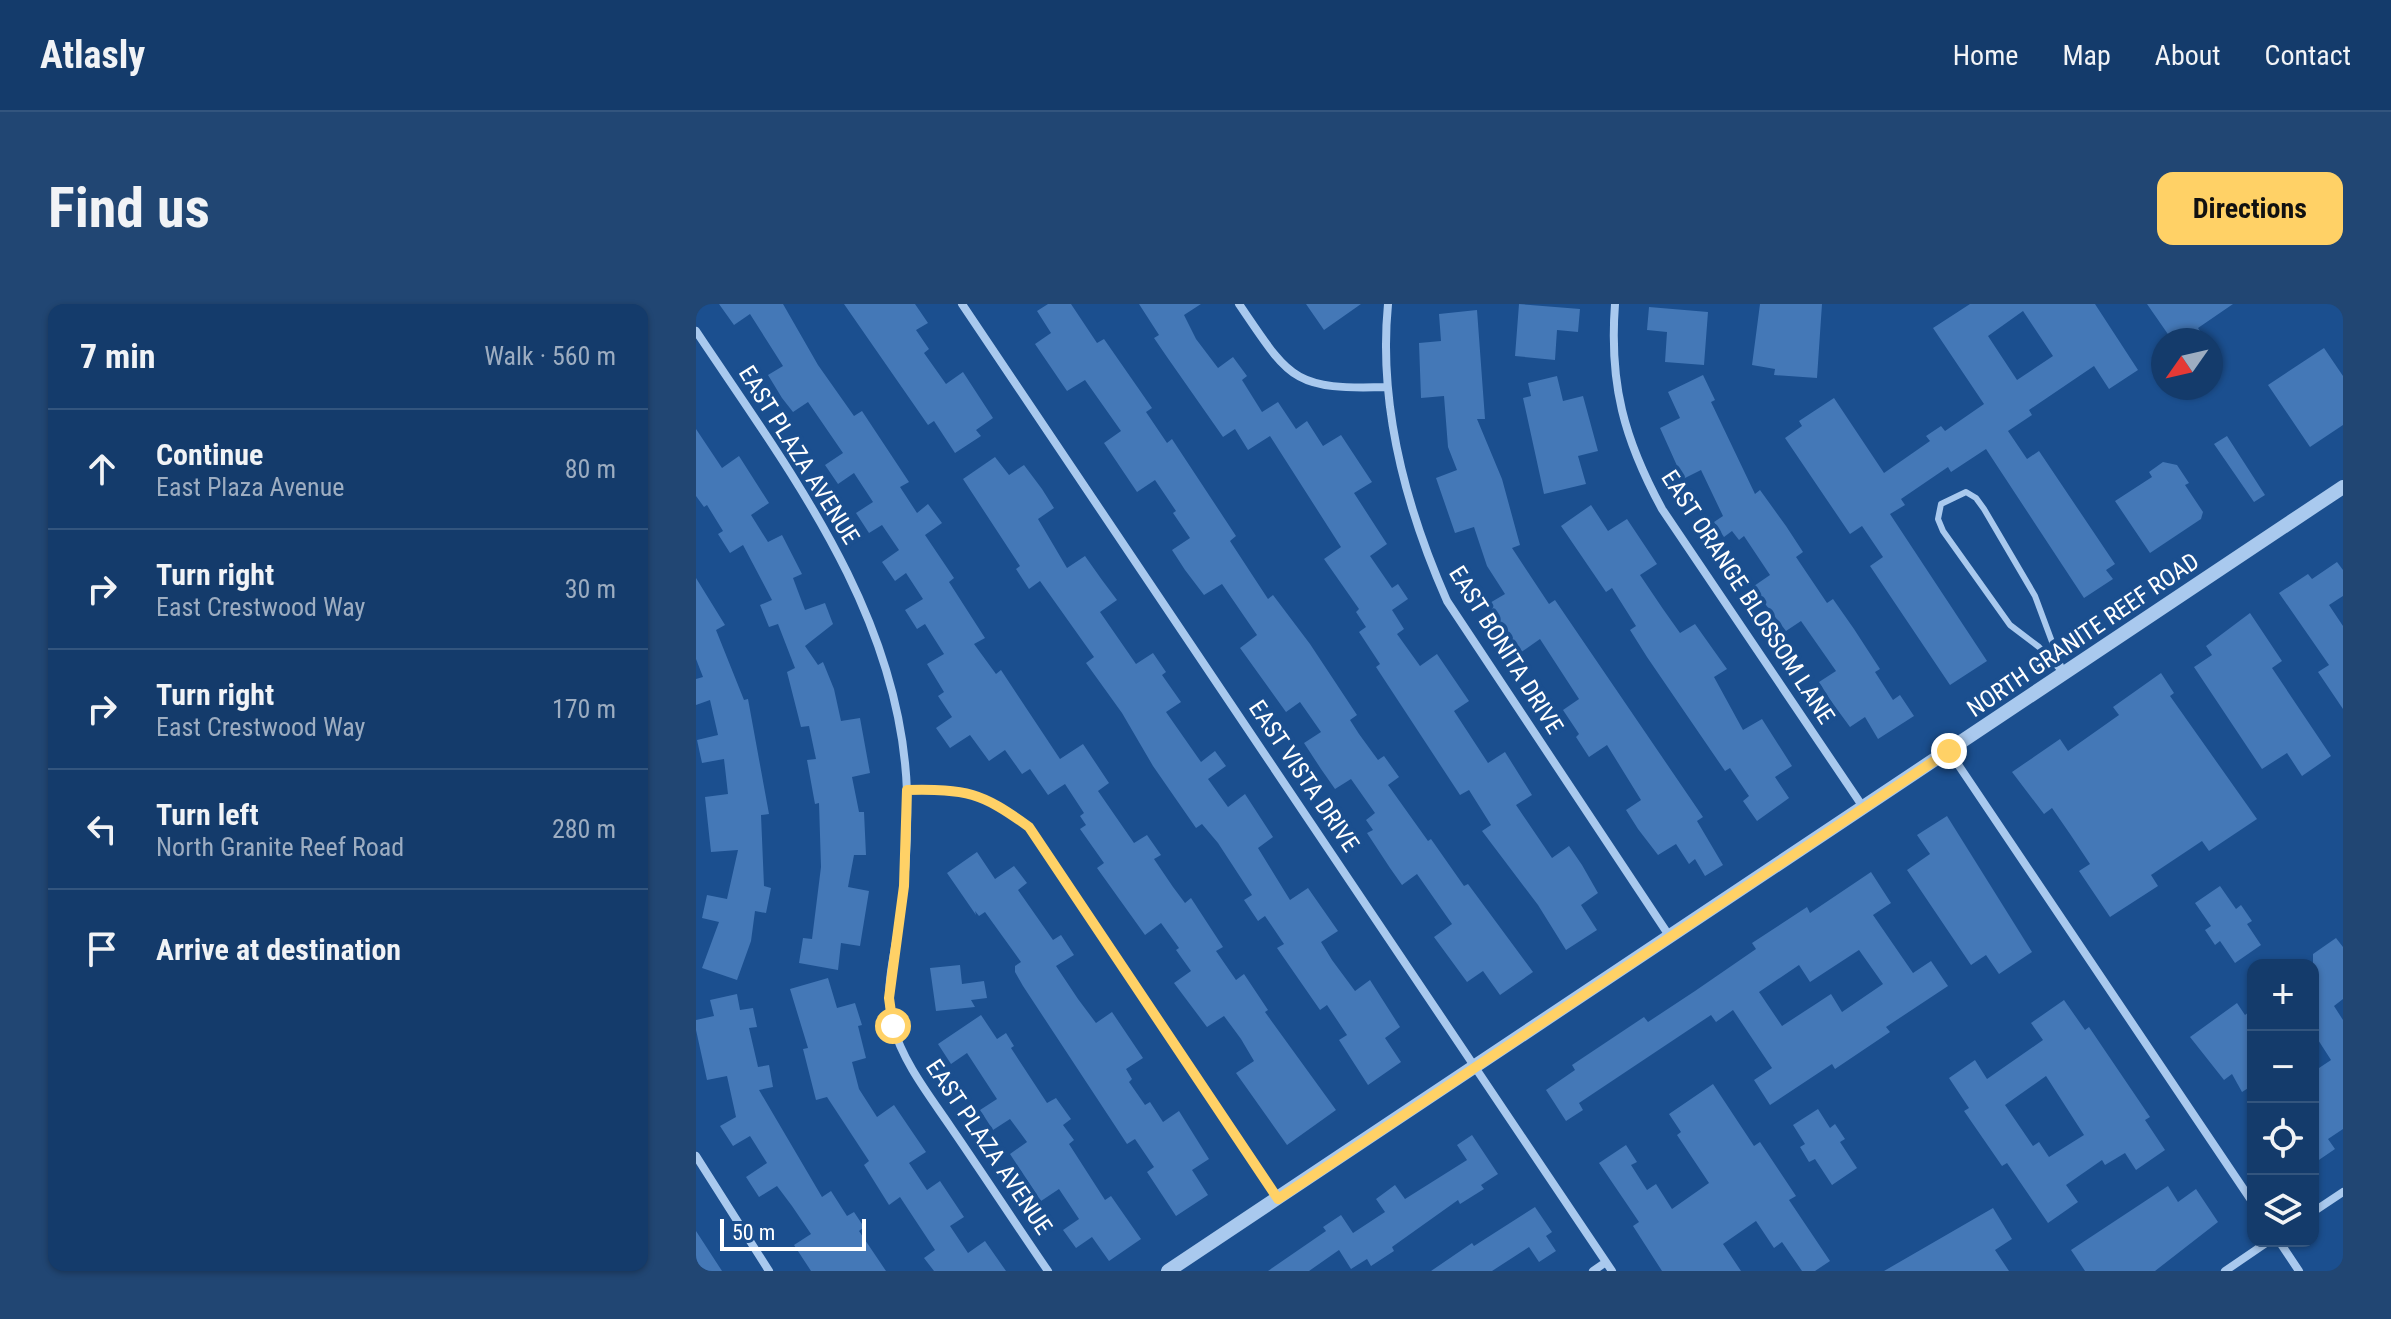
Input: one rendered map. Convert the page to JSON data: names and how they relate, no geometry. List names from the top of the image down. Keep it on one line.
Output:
{"streets":{"street":["EAST PLAZA AVENUE","EAST ORANGE BLOSSOM LANE","NORTH GRANITE REEF ROAD","EAST BONITA DRIVE","EAST VISTA DRIVE"]},"crossings":[["EAST ORANGE BLOSSOM LANE","NORTH GRANITE REEF ROAD"],["NORTH GRANITE REEF ROAD","EAST BONITA DRIVE"],["NORTH GRANITE REEF ROAD","EAST VISTA DRIVE"]],"scale_bar":"50 m","north":"bottom left","page":{"header":"Atlasly","nav":["Home","Map","About","Contact"],"buttons":"Directions","title":"Find us","heading":["7 min","Walk · 560 m"],"list":[["Continue","East Plaza Avenue","80 m"],["Turn right","East Crestwood Way","30 m"],["Turn right","East Crestwood Way","170 m"],["Turn left","North Granite Reef Road","280 m"],"Arrive at destination"],"map_buttons":["+","−"],"scale":"50 m"}}
